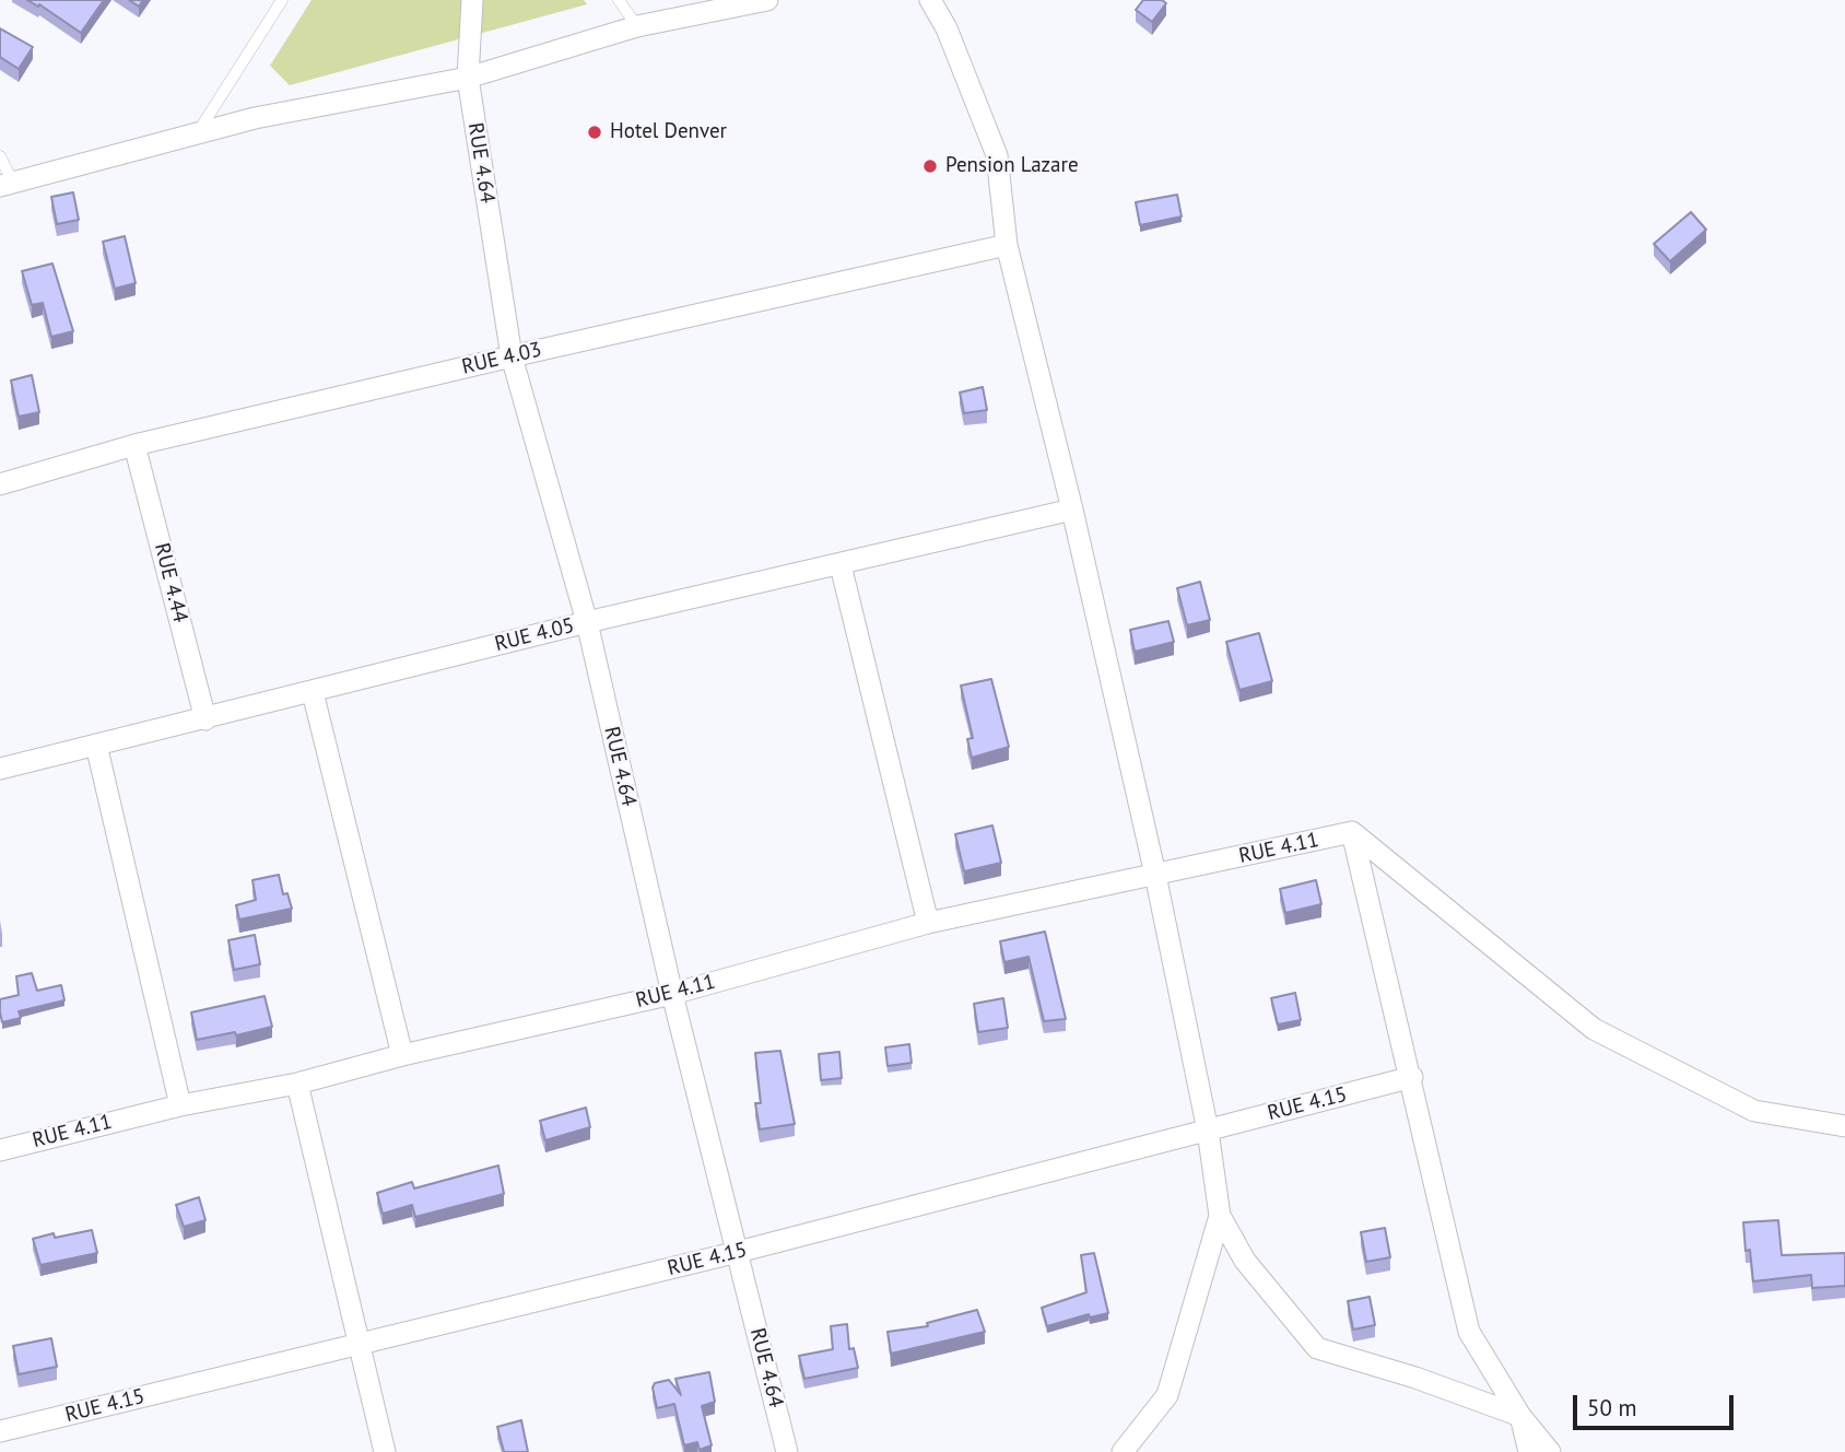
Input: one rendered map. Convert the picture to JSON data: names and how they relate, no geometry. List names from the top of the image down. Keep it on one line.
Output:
{"streets":{"street":["RUE 4.64","RUE 4.03","RUE 4.44","RUE 4.05","RUE 4.11","RUE 4.15"]},"crossings":[["RUE 4.64","RUE 4.03"],["RUE 4.64","RUE 4.05"],["RUE 4.64","RUE 4.11"],["RUE 4.64","RUE 4.15"],["RUE 4.03","RUE 4.44"],["RUE 4.44","RUE 4.05"]],"places":["Hotel Denver","Pension Lazare"],"scale_bar":"50 m"}
